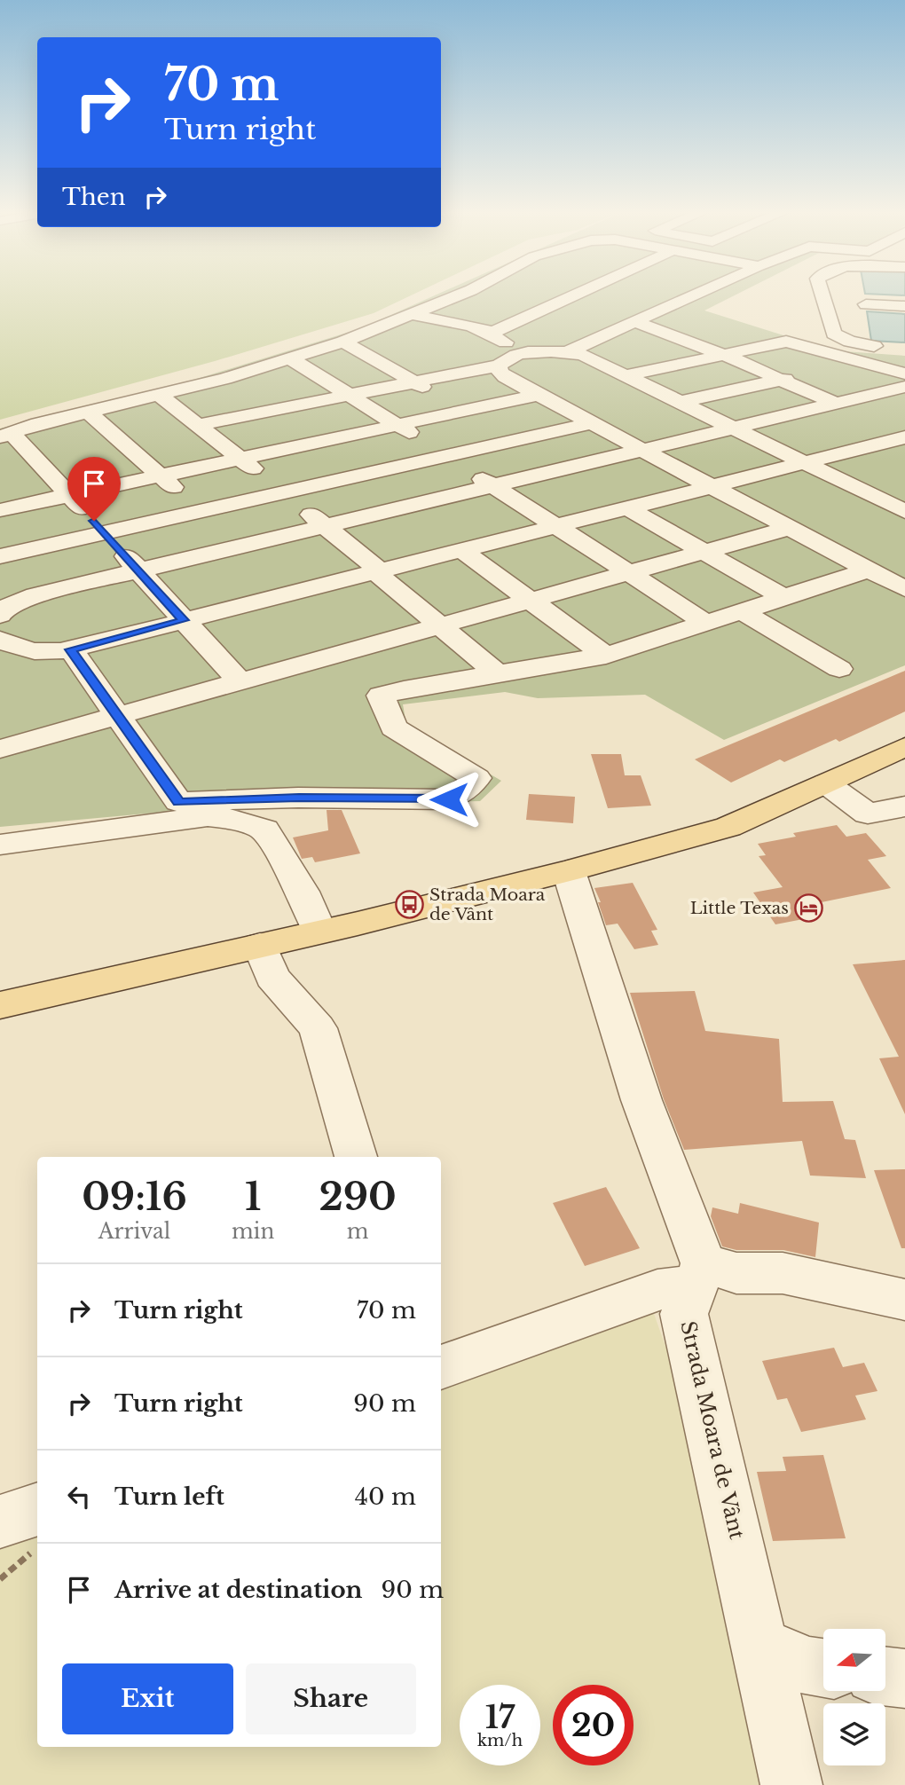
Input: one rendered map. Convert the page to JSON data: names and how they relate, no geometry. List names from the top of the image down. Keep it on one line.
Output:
{"streets":{"street":["Strada Moara de Vânt"]},"places":{"bus stop":["Strada Moara de Vânt"],"hotel":["Little Texas"]},"north":"left","page":{"turn":["70 m","Turn right"],"then":"Then","eta":["09:16","Arrival","1","min","290","m"],"list":[{"name":"Turn right","value":"70 m"},{"name":"Turn right","value":"90 m"},{"name":"Turn left","value":"40 m"},{"name":"Arrive at destination","value":"90 m"}],"buttons":["Exit","Share"],"speed":"17 km/h","limit":"20"}}
